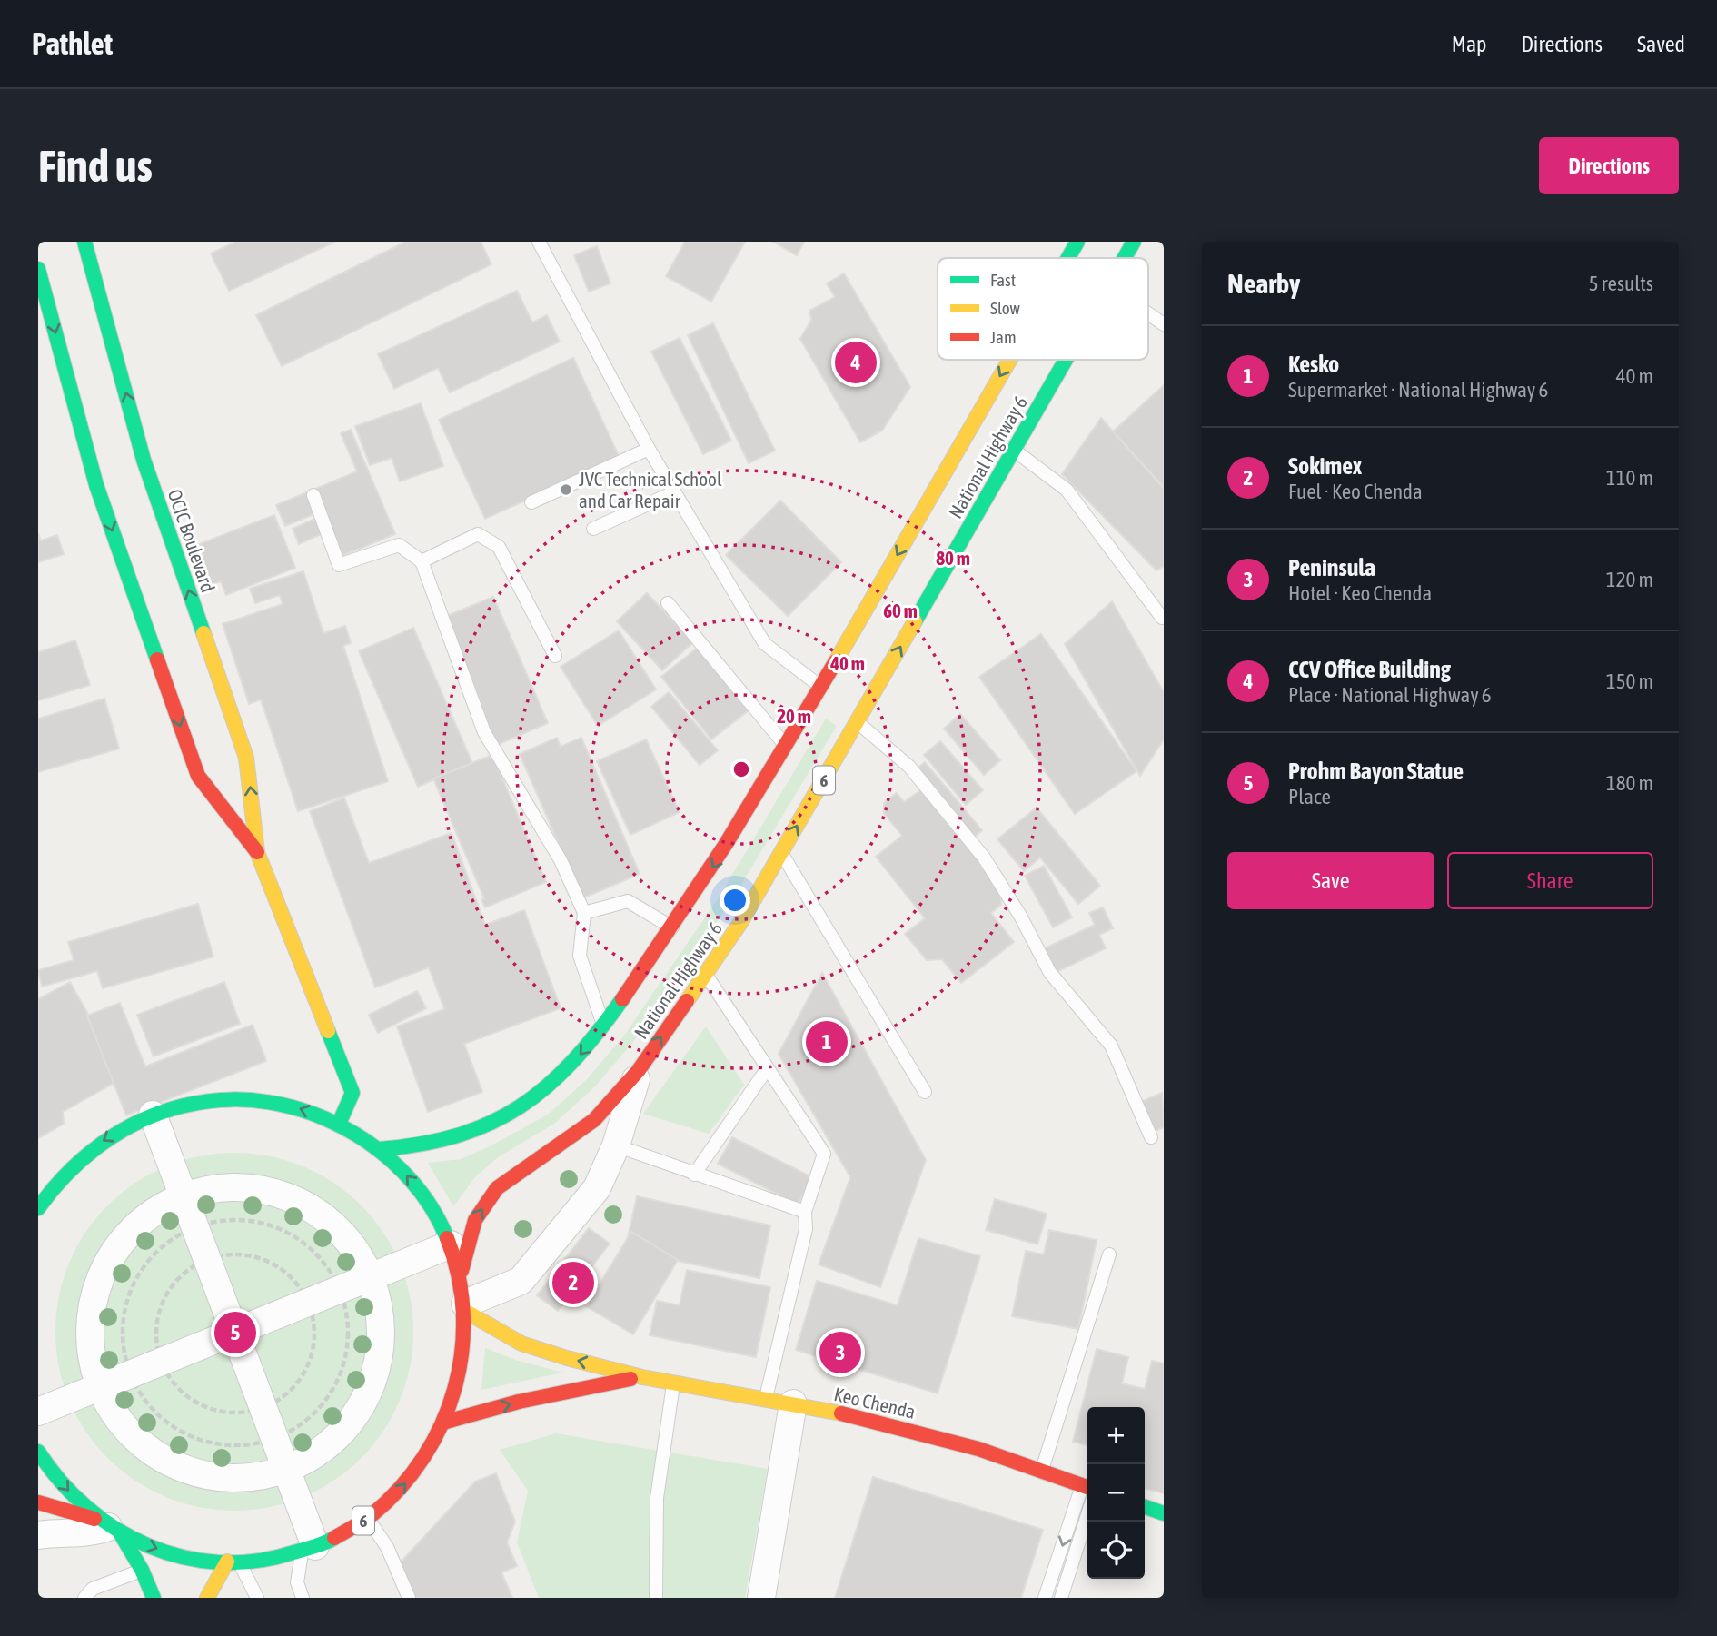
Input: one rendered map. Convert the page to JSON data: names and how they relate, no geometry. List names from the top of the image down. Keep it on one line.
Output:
{"streets":{"main road":["National Highway 6","OCIC Boulevard","6","Keo Chenda"]},"crossings":[["National Highway 6","6"],["OCIC Boulevard","6"],["6","Keo Chenda"]],"places":["JVC Technical School and Car Repair"],"legend":["Fast","Slow","Jam"],"page":{"header":"Pathlet","nav":["Map","Directions","Saved"],"buttons":["Directions",["Save","Share"]],"title":"Find us","heading":["Nearby","5 results"],"list":[{"mark":"1","name":"Kesko","note":"Supermarket · National Highway 6","value":"40 m"},{"mark":"2","name":"Sokimex","note":"Fuel · Keo Chenda","value":"110 m"},{"mark":"3","name":"Peninsula","note":"Hotel · Keo Chenda","value":"120 m"},{"mark":"4","name":"CCV Office Building","note":"Place · National Highway 6","value":"150 m"},{"mark":"5","name":"Prohm Bayon Statue","note":"Place","value":"180 m"}],"pins":["4","1","2","5","3"],"map_buttons":["+","−"]},"rings":["80 m","60 m","40 m","20 m"]}
